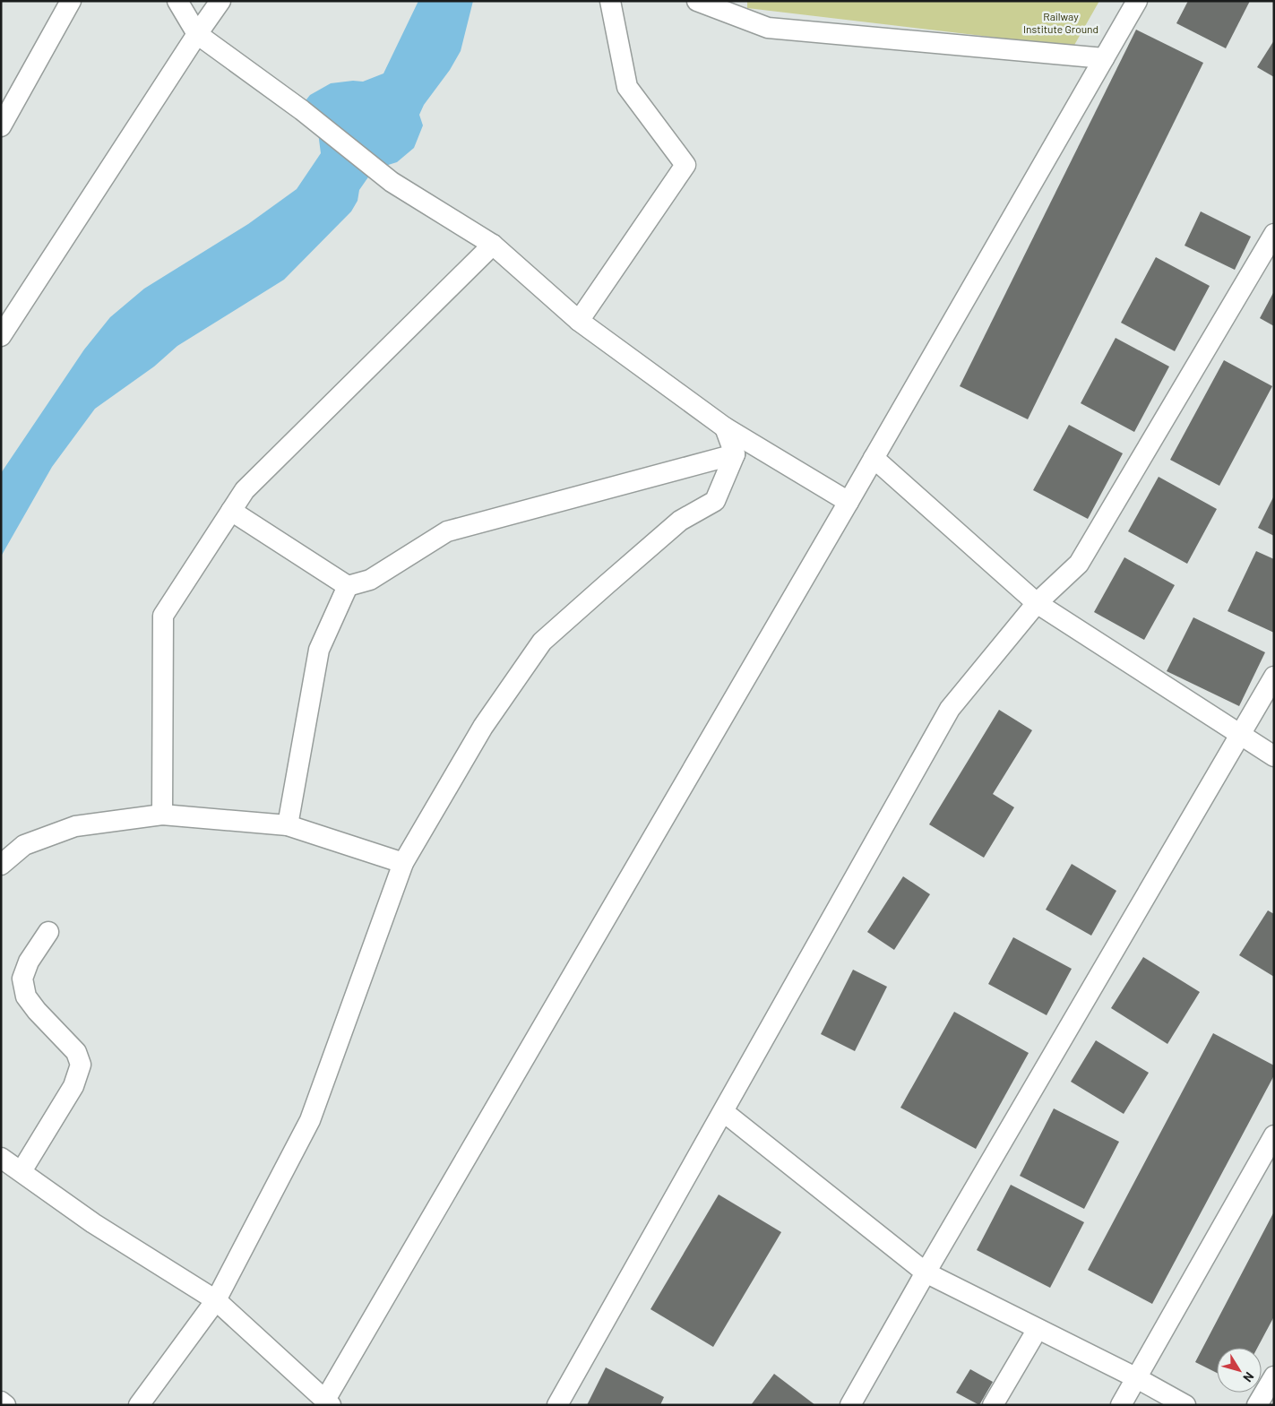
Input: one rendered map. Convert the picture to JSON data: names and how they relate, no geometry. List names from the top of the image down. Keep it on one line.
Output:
{"parks":["Railway Institute Ground"],"north":"bottom right"}
